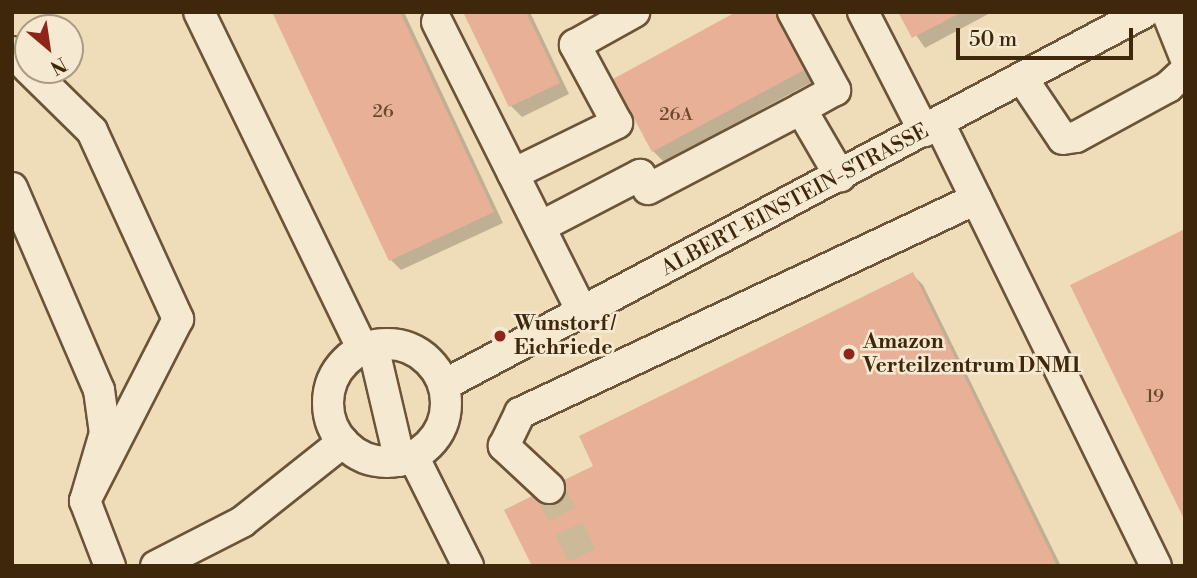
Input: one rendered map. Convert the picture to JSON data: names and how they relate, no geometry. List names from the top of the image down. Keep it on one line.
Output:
{"streets":{"street":["ALBERT-EINSTEIN-STRASSE"]},"places":["Wunstorf / Eichriede","Amazon Verteilzentrum DNM1"],"house_numbers":["26","26A","19"],"scale_bar":"50 m","north":"bottom right"}
